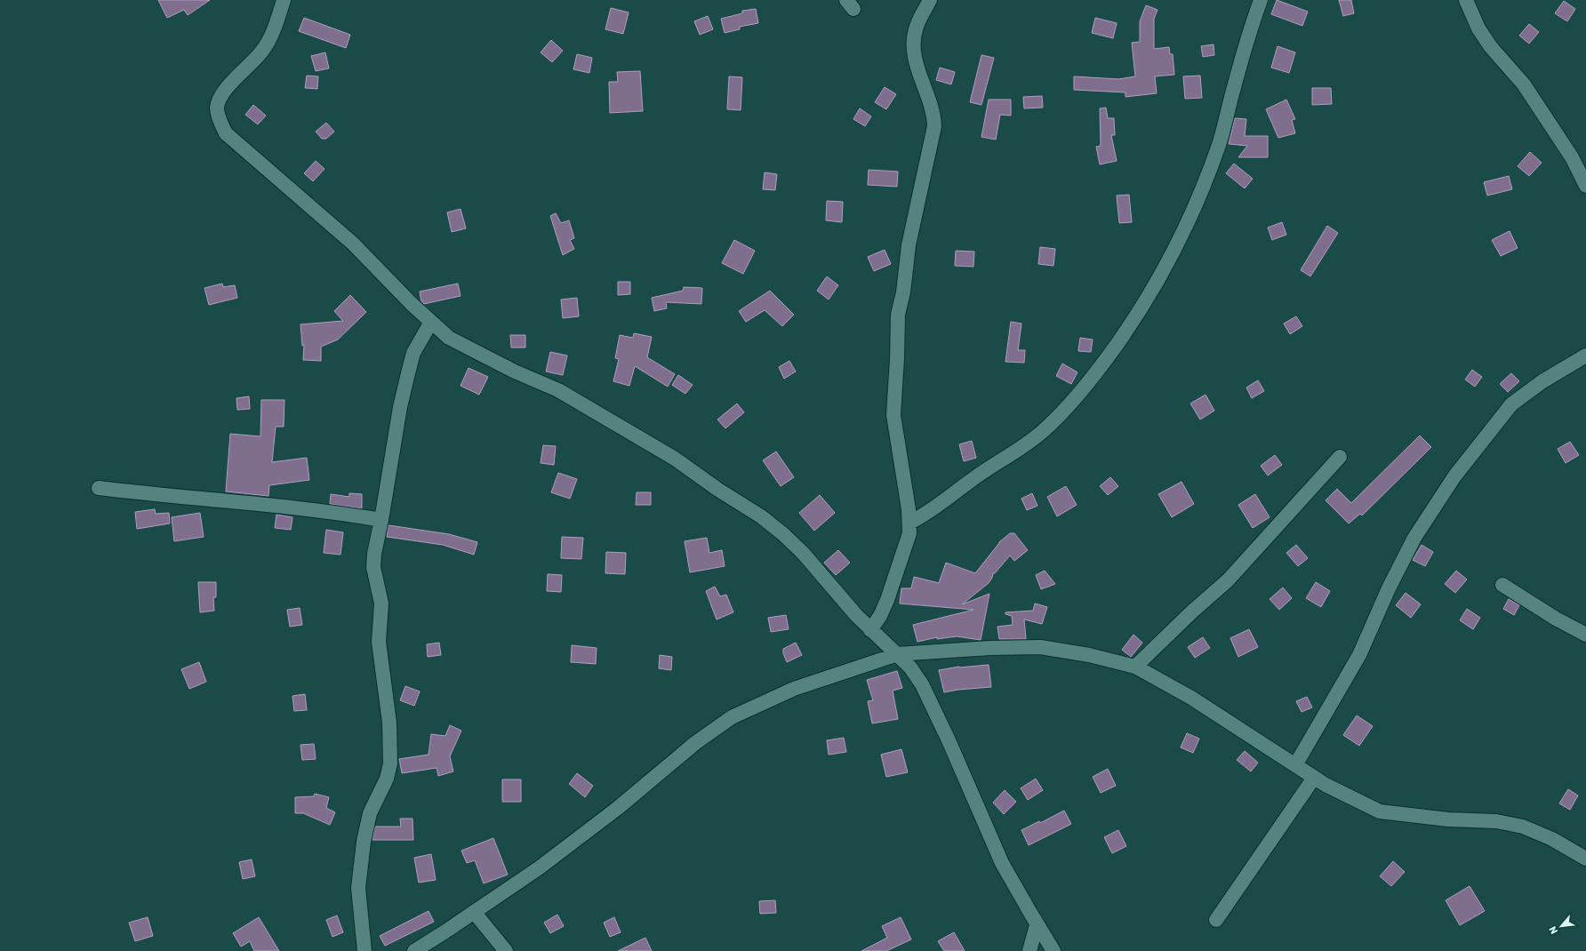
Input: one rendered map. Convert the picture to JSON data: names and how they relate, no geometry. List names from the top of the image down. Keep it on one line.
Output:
{"north":"bottom left"}
